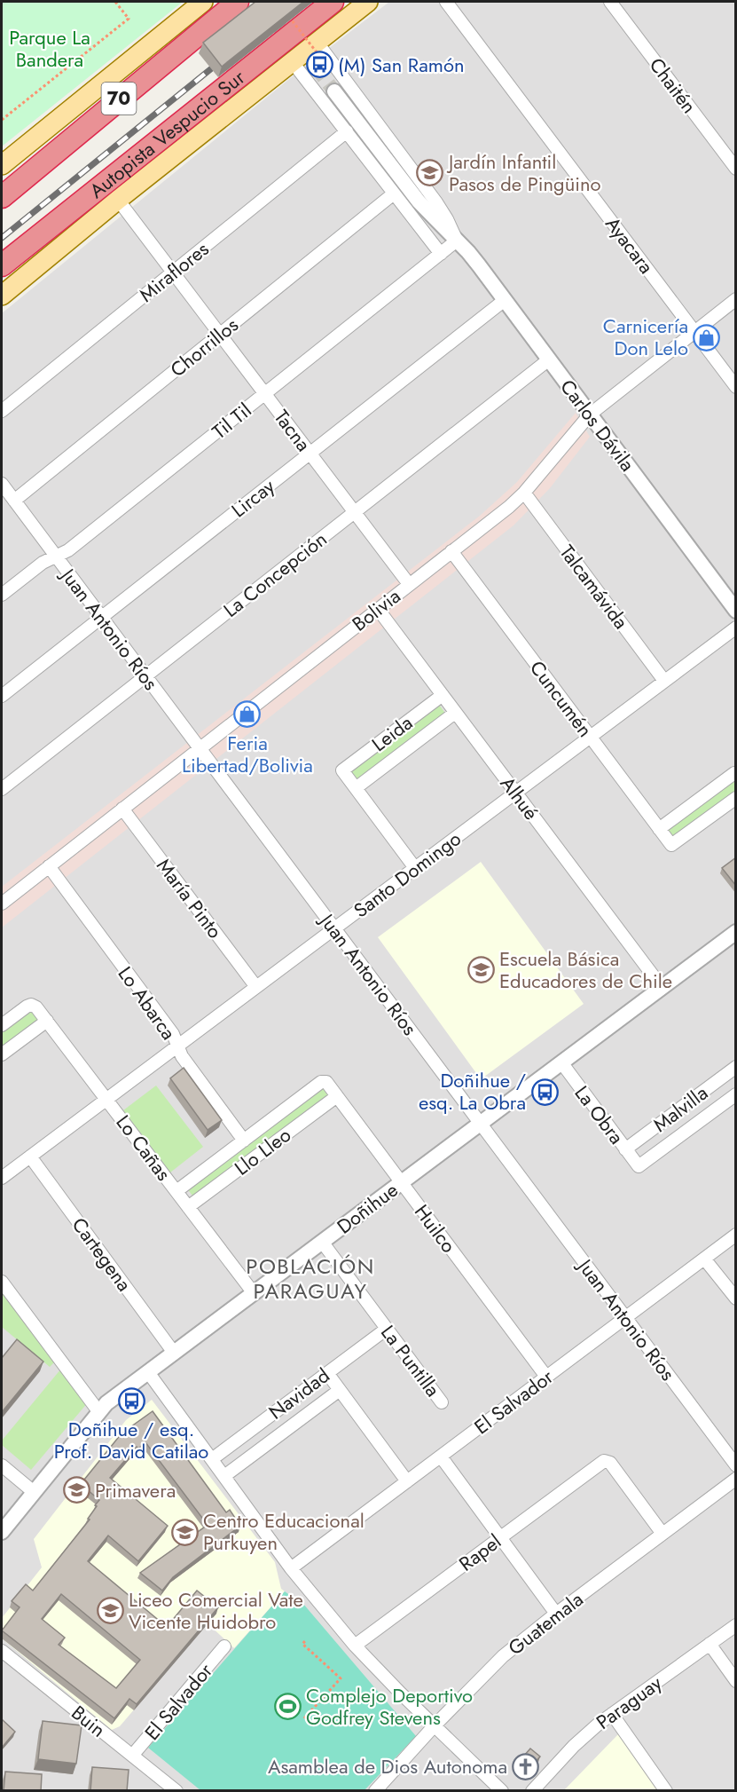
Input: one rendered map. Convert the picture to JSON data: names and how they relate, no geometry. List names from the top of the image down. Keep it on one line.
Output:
{"streets":{"highway":["70","Autopista Vespucio Sur"],"street":["Chaitén","Ayacara","Miraflores","Chorrillos","Til Til","Carlos Dávila","Tacna","Lircay","La Concepción","Talcamávida","Bolivia","Juan Antonio Ríos","Cuncumén","Leida","Alhué","Santo Domingo","María Pinto","Lo Abarca","Malvilla","La Obra","Lo Cañas","Llo Lleo","Doñihue","Huilco","Cartegena","La Puntilla","Navidad","El Salvador","Rapel","Guatemala","Paraguay","Buin"]},"crossings":[["Ayacara","Bolivia"],["Miraflores","Tacna"],["Chorrillos","Tacna"],["Chorrillos","Juan Antonio Ríos"],["Til Til","Carlos Dávila"],["Til Til","Tacna"],["Til Til","Juan Antonio Ríos"],["Carlos Dávila","Lircay"],["Carlos Dávila","La Concepción"],["Carlos Dávila","Bolivia"],["Tacna","Lircay"],["Tacna","La Concepción"],["Tacna","Bolivia"],["Lircay","Juan Antonio Ríos"],["La Concepción","Juan Antonio Ríos"],["Talcamávida","Bolivia"],["Talcamávida","Santo Domingo"],["Bolivia","Juan Antonio Ríos"],["Bolivia","Cuncumén"],["Bolivia","Alhué"],["Bolivia","María Pinto"],["Bolivia","Lo Abarca"],["Juan Antonio Ríos","Santo Domingo"],["Juan Antonio Ríos","Doñihue"],["Juan Antonio Ríos","El Salvador"],["Cuncumén","Santo Domingo"],["Leida","Alhué"],["Alhué","Santo Domingo"],["Alhué","Doñihue"],["Santo Domingo","María Pinto"],["Santo Domingo","Lo Abarca"],["Santo Domingo","Lo Cañas"],["Santo Domingo","Cartegena"],["Lo Abarca","Llo Lleo"],["Malvilla","La Obra"],["La Obra","Doñihue"],["Lo Cañas","Llo Lleo"],["Lo Cañas","Doñihue"],["Llo Lleo","Huilco"],["Doñihue","Huilco"],["Doñihue","Cartegena"],["Doñihue","La Puntilla"],["Huilco","El Salvador"],["La Puntilla","Navidad"],["El Salvador","Buin"],["Rapel","Guatemala"]],"districts":["POBLACIÓN PARAGUAY"],"parks":["Parque La Bandera"],"places":{"bus stop":["(M) San Ramón","Doñihue / esq. La Obra","Doñihue / esq. Prof. David Catilao"],"school or university":["Jardín Infantil Pasos de Pingüino","Escuela Básica Educadores de Chile","Primavera","Centro Educacional Purkuyen","Liceo Comercial Vate Vicente Huidobro"],"shop":["Carnicería Don Lelo","Feria Libertad/Bolivia"],"sports":["Complejo Deportivo Godfrey Stevens"],"church":["Asamblea de Dios Autonoma"]}}
